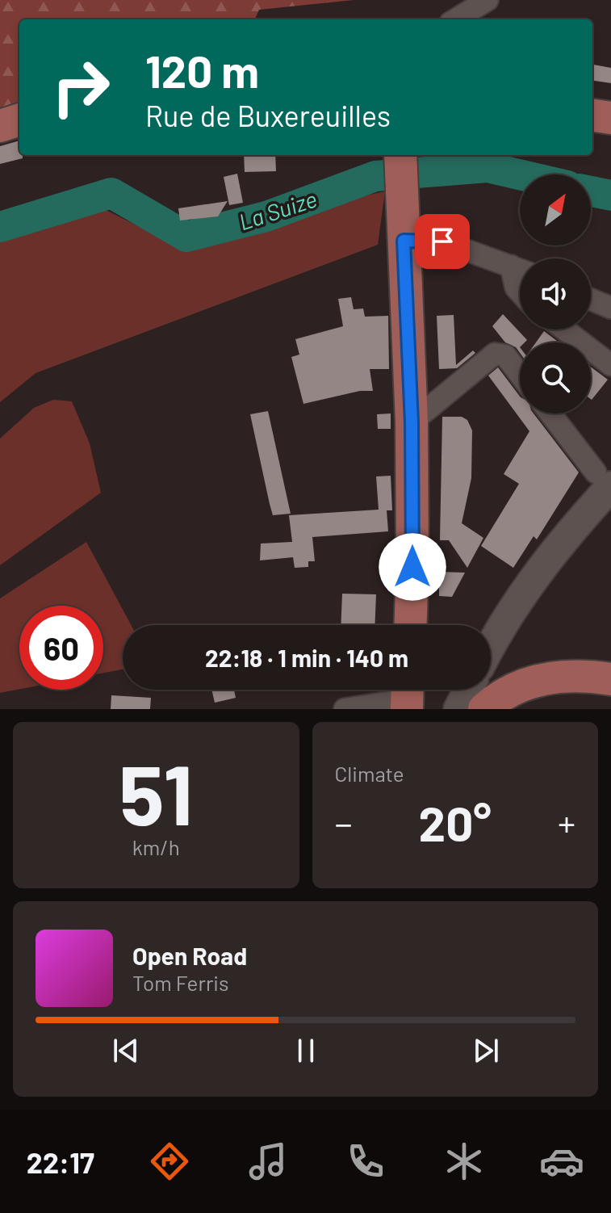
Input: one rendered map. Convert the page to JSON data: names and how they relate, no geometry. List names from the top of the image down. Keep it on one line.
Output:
{"water":["La Suize"],"north":"top right","page":{"turn":["120 m","Rue de Buxereuilles"],"limit":"60","trip":"22:18 · 1 min · 140 m","tile":[["51","km/h"],"Climate"],"heat":["−","20°","+"],"song":["Open Road","Tom Ferris"],"tabs":"22:17"}}
